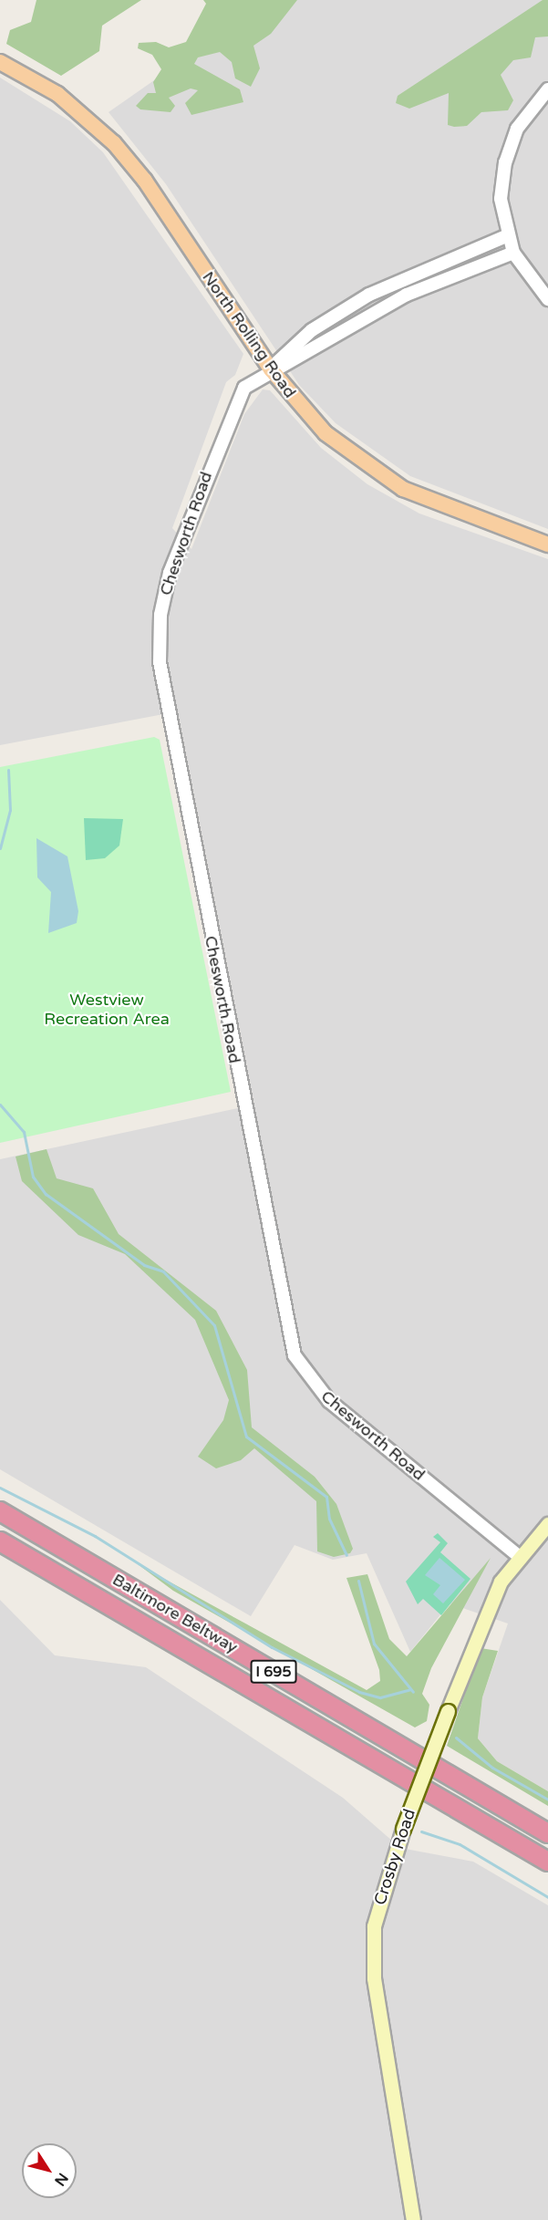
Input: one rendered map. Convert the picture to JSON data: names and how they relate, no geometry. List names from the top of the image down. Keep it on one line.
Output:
{"streets":{"highway":["Baltimore Beltway","I 695"],"main road":["North Rolling Road","Crosby Road"],"street":["Chesworth Road"]},"crossings":[["North Rolling Road","Chesworth Road"],["Chesworth Road","Crosby Road"]],"parks":["Westview Recreation Area"],"north":"bottom right"}
